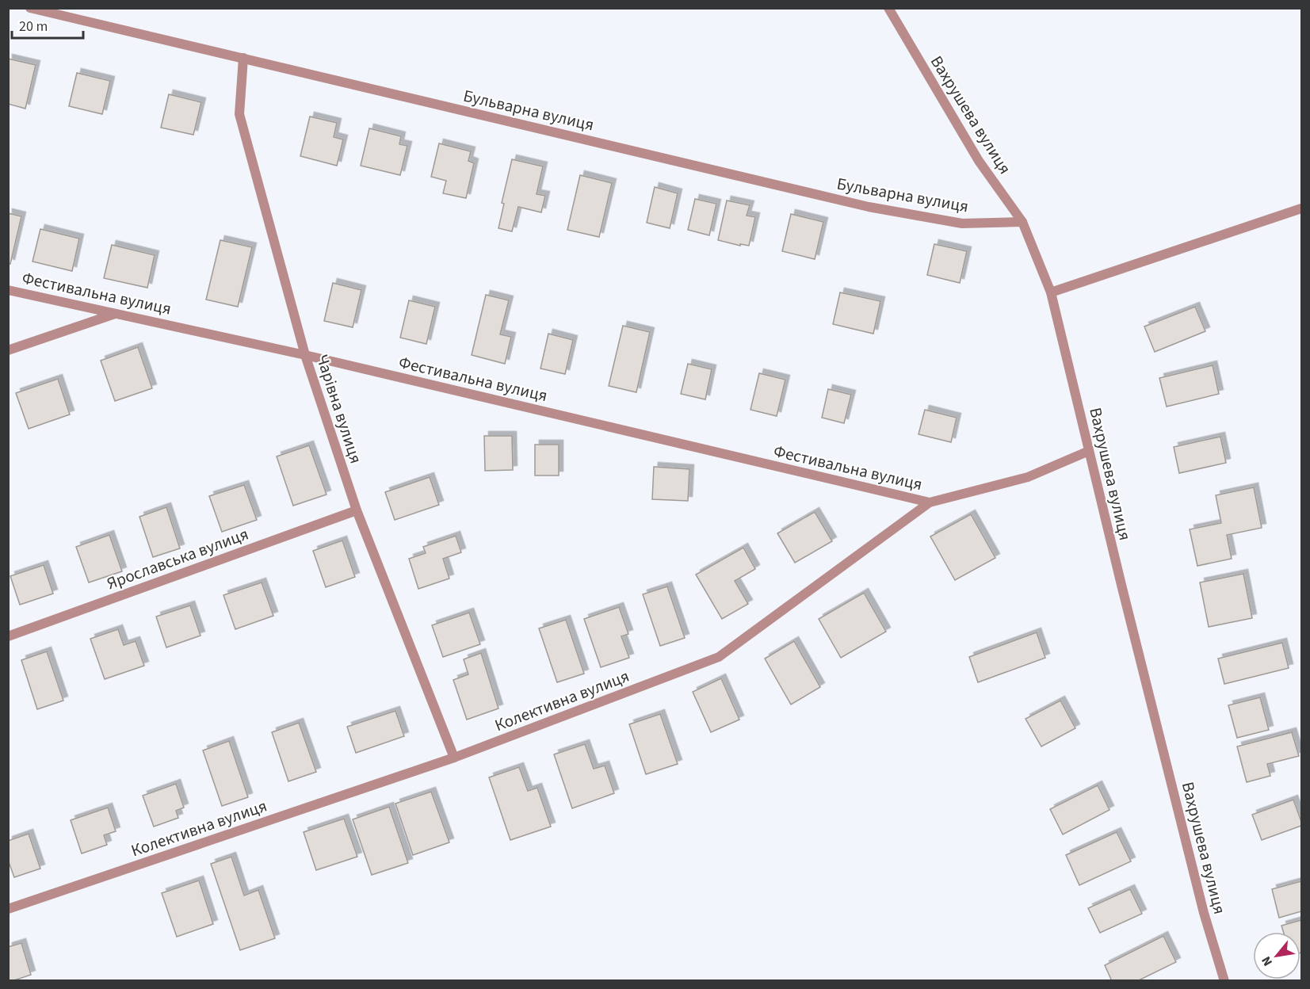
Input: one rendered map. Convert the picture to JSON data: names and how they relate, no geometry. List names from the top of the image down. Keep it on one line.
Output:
{"streets":{"street":["Бульварна вулиця","Вахрушева вулиця","Фестивальна вулиця","Чарівна вулиця","Ярославська вулиця","Колективна вулиця"]},"crossings":[["Бульварна вулиця","Вахрушева вулиця"],["Бульварна вулиця","Чарівна вулиця"],["Вахрушева вулиця","Колективна вулиця"],["Фестивальна вулиця","Чарівна вулиця"],["Фестивальна вулиця","Колективна вулиця"],["Чарівна вулиця","Ярославська вулиця"],["Чарівна вулиця","Колективна вулиця"]],"scale_bar":"20 m","north":"bottom left"}
